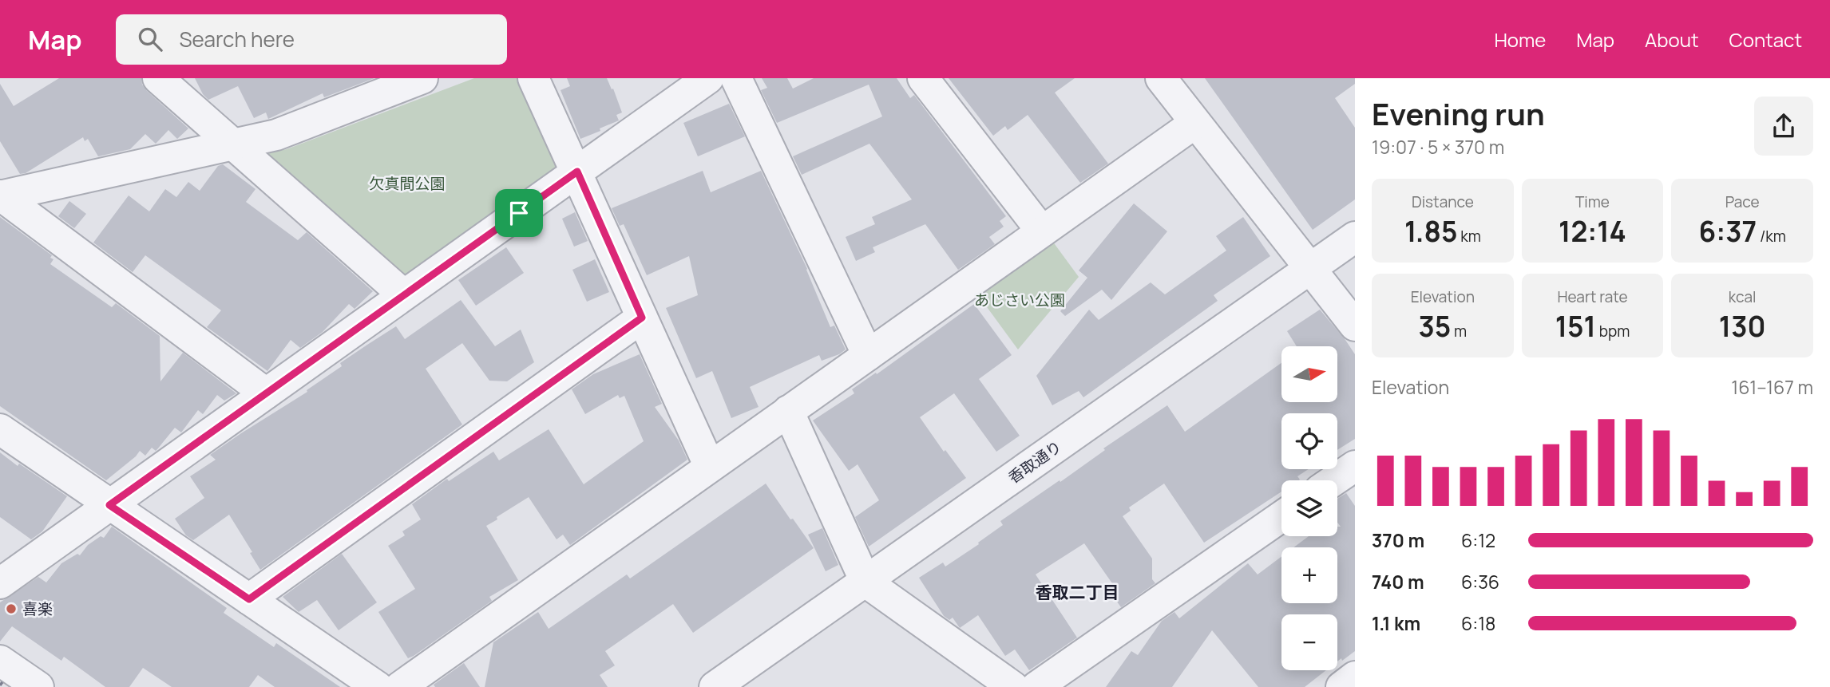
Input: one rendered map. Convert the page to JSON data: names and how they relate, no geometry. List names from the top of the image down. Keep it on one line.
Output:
{"streets":{"street":["香取通り"]},"districts":["香取二丁目"],"parks":["欠真間公園","あじさい公園"],"places":["喜楽"],"north":"right","page":{"header":"Map","search":"Search here","nav":["Home","Map","About","Contact"],"heading":["Evening run","19:07 · 5 × 370 m"],"stats":[["Distance","1.85 km"],["Time","12:14"],["Pace","6:37 /km"],["Elevation","35 m"],["Heart rate","151 bpm"],["kcal","130"]],"map_buttons":["+","−"],"chart":["Elevation","161–167 m"],"list":[{"name":"370 m","note":"6:12"},{"name":"740 m","note":"6:36"},{"name":"1.1 km","note":"6:18"}]}}
